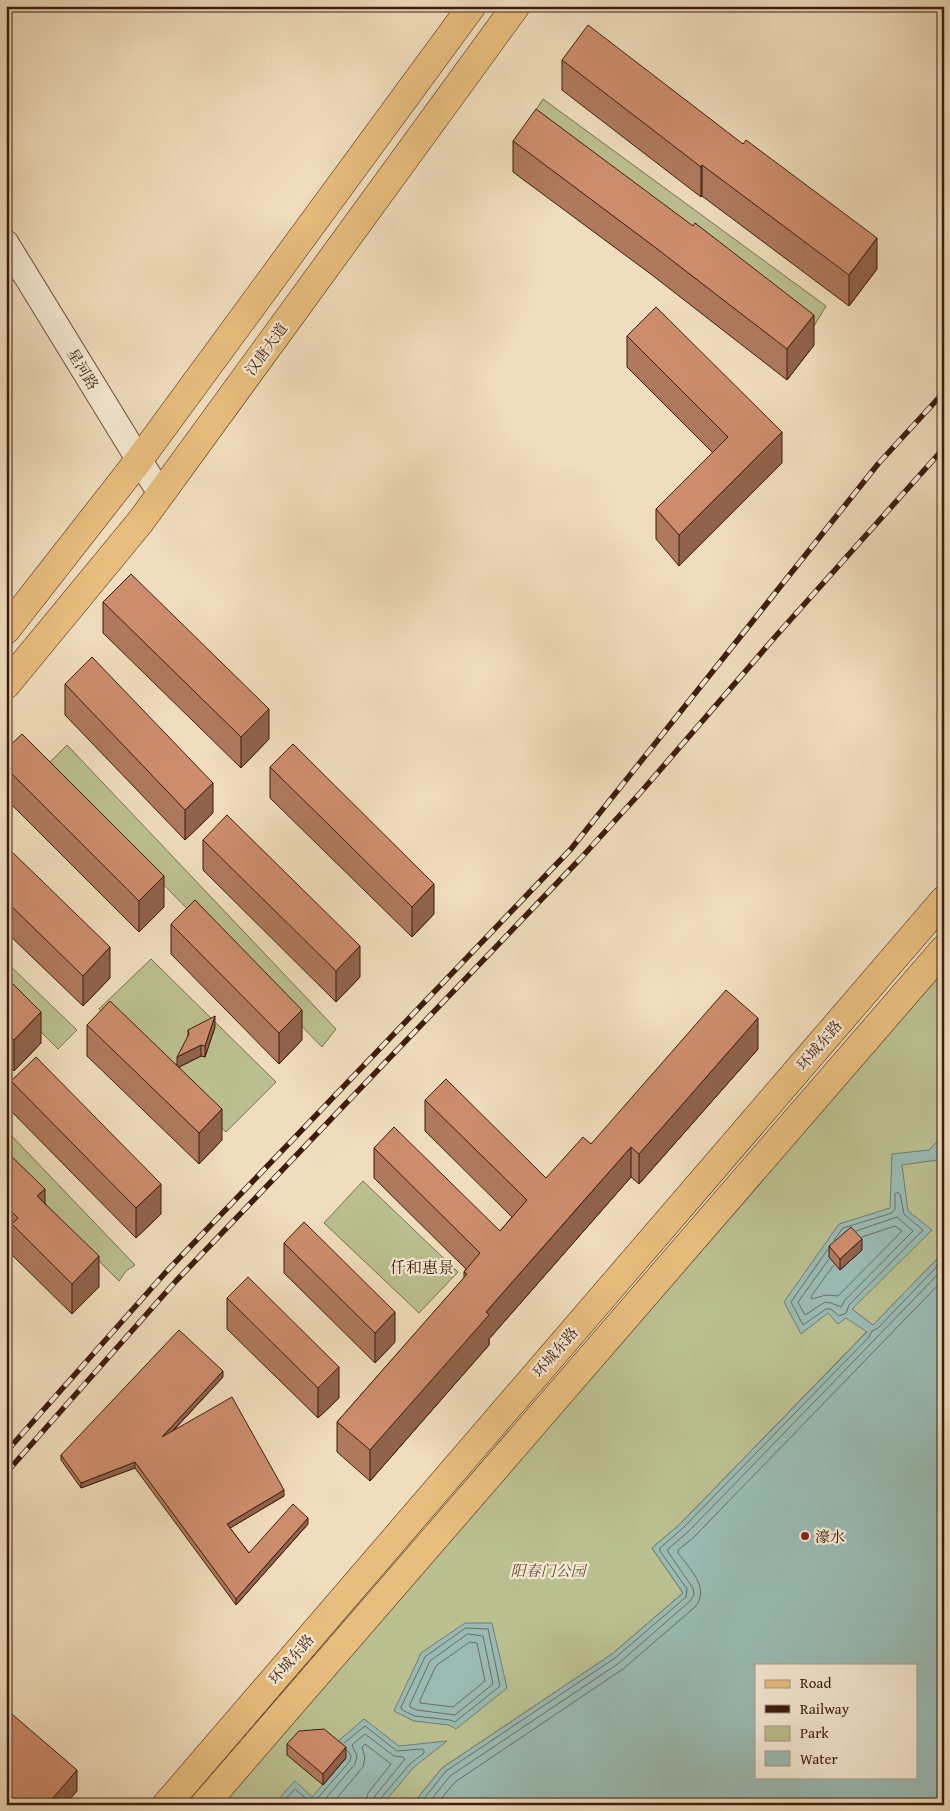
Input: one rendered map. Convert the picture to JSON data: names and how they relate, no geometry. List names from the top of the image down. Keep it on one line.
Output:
{"streets":{"main road":["汉唐大道","环城东路"],"street":["星河路"]},"crossings":[["汉唐大道","星河路"]],"districts":["仟和惠景"],"parks":["阳春门公园"],"places":["濠水"],"legend":["Road","Railway","Park","Water"]}
